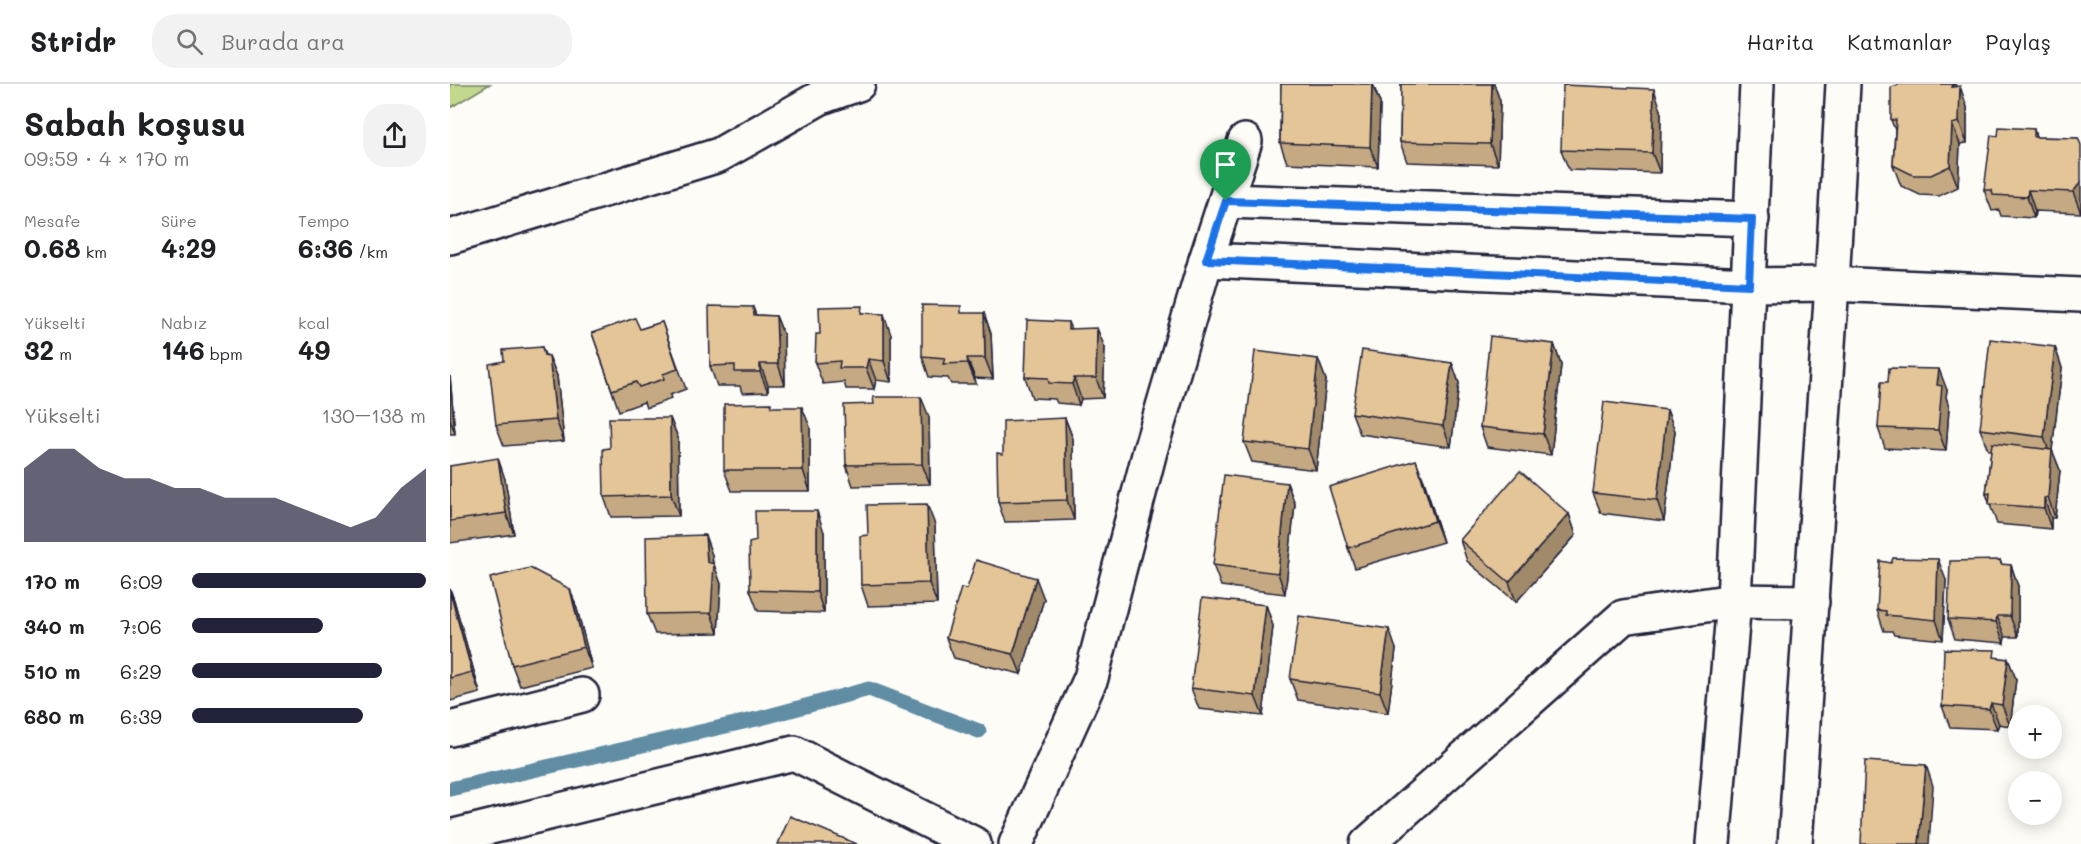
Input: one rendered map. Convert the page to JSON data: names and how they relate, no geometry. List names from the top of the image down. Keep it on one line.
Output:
{"page":{"header":"Stridr","search":"Burada ara","nav":["Harita","Katmanlar","Paylaş"],"heading":["Sabah koşusu","09:59 · 4 × 170 m"],"stats":[["Mesafe","0.68 km"],["Süre","4:29"],["Tempo","6:36 /km"],["Yükselti","32 m"],["Nabız","146 bpm"],["kcal","49"]],"chart":["Yükselti","130–138 m"],"list":[{"name":"170 m","note":"6:09"},{"name":"340 m","note":"7:06"},{"name":"510 m","note":"6:29"},{"name":"680 m","note":"6:39"}],"map_buttons":["+","−"]}}
